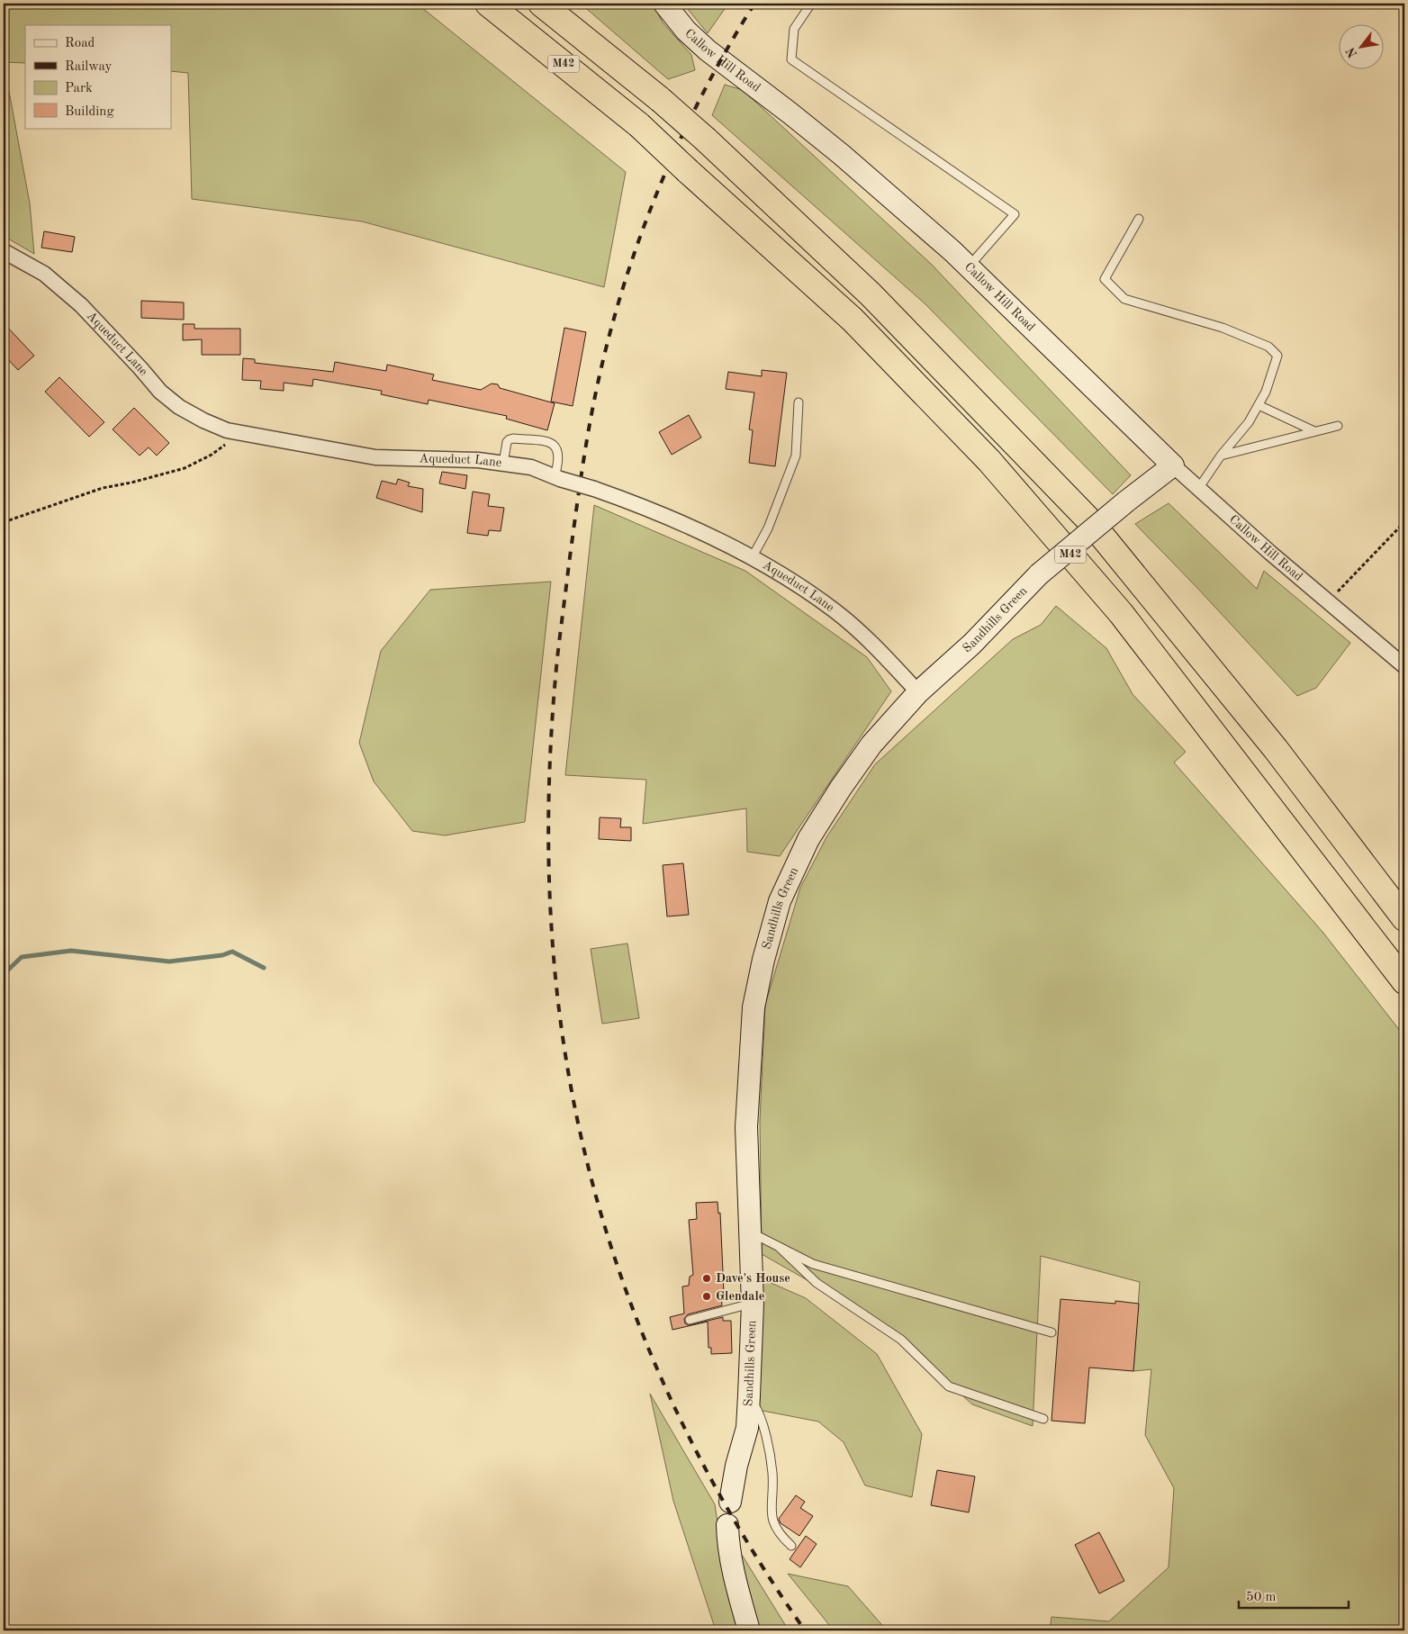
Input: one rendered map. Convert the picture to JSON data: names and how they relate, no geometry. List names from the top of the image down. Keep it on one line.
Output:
{"streets":{"highway":["M42"],"street":["Callow Hill Road","Aqueduct Lane","Sandhills Green"]},"crossings":[["Callow Hill Road","Sandhills Green"],["Aqueduct Lane","Sandhills Green"]],"places":["Dave's House","Glendale"],"legend":["Road","Railway","Park","Building"],"scale_bar":"50 m","north":"bottom left"}
